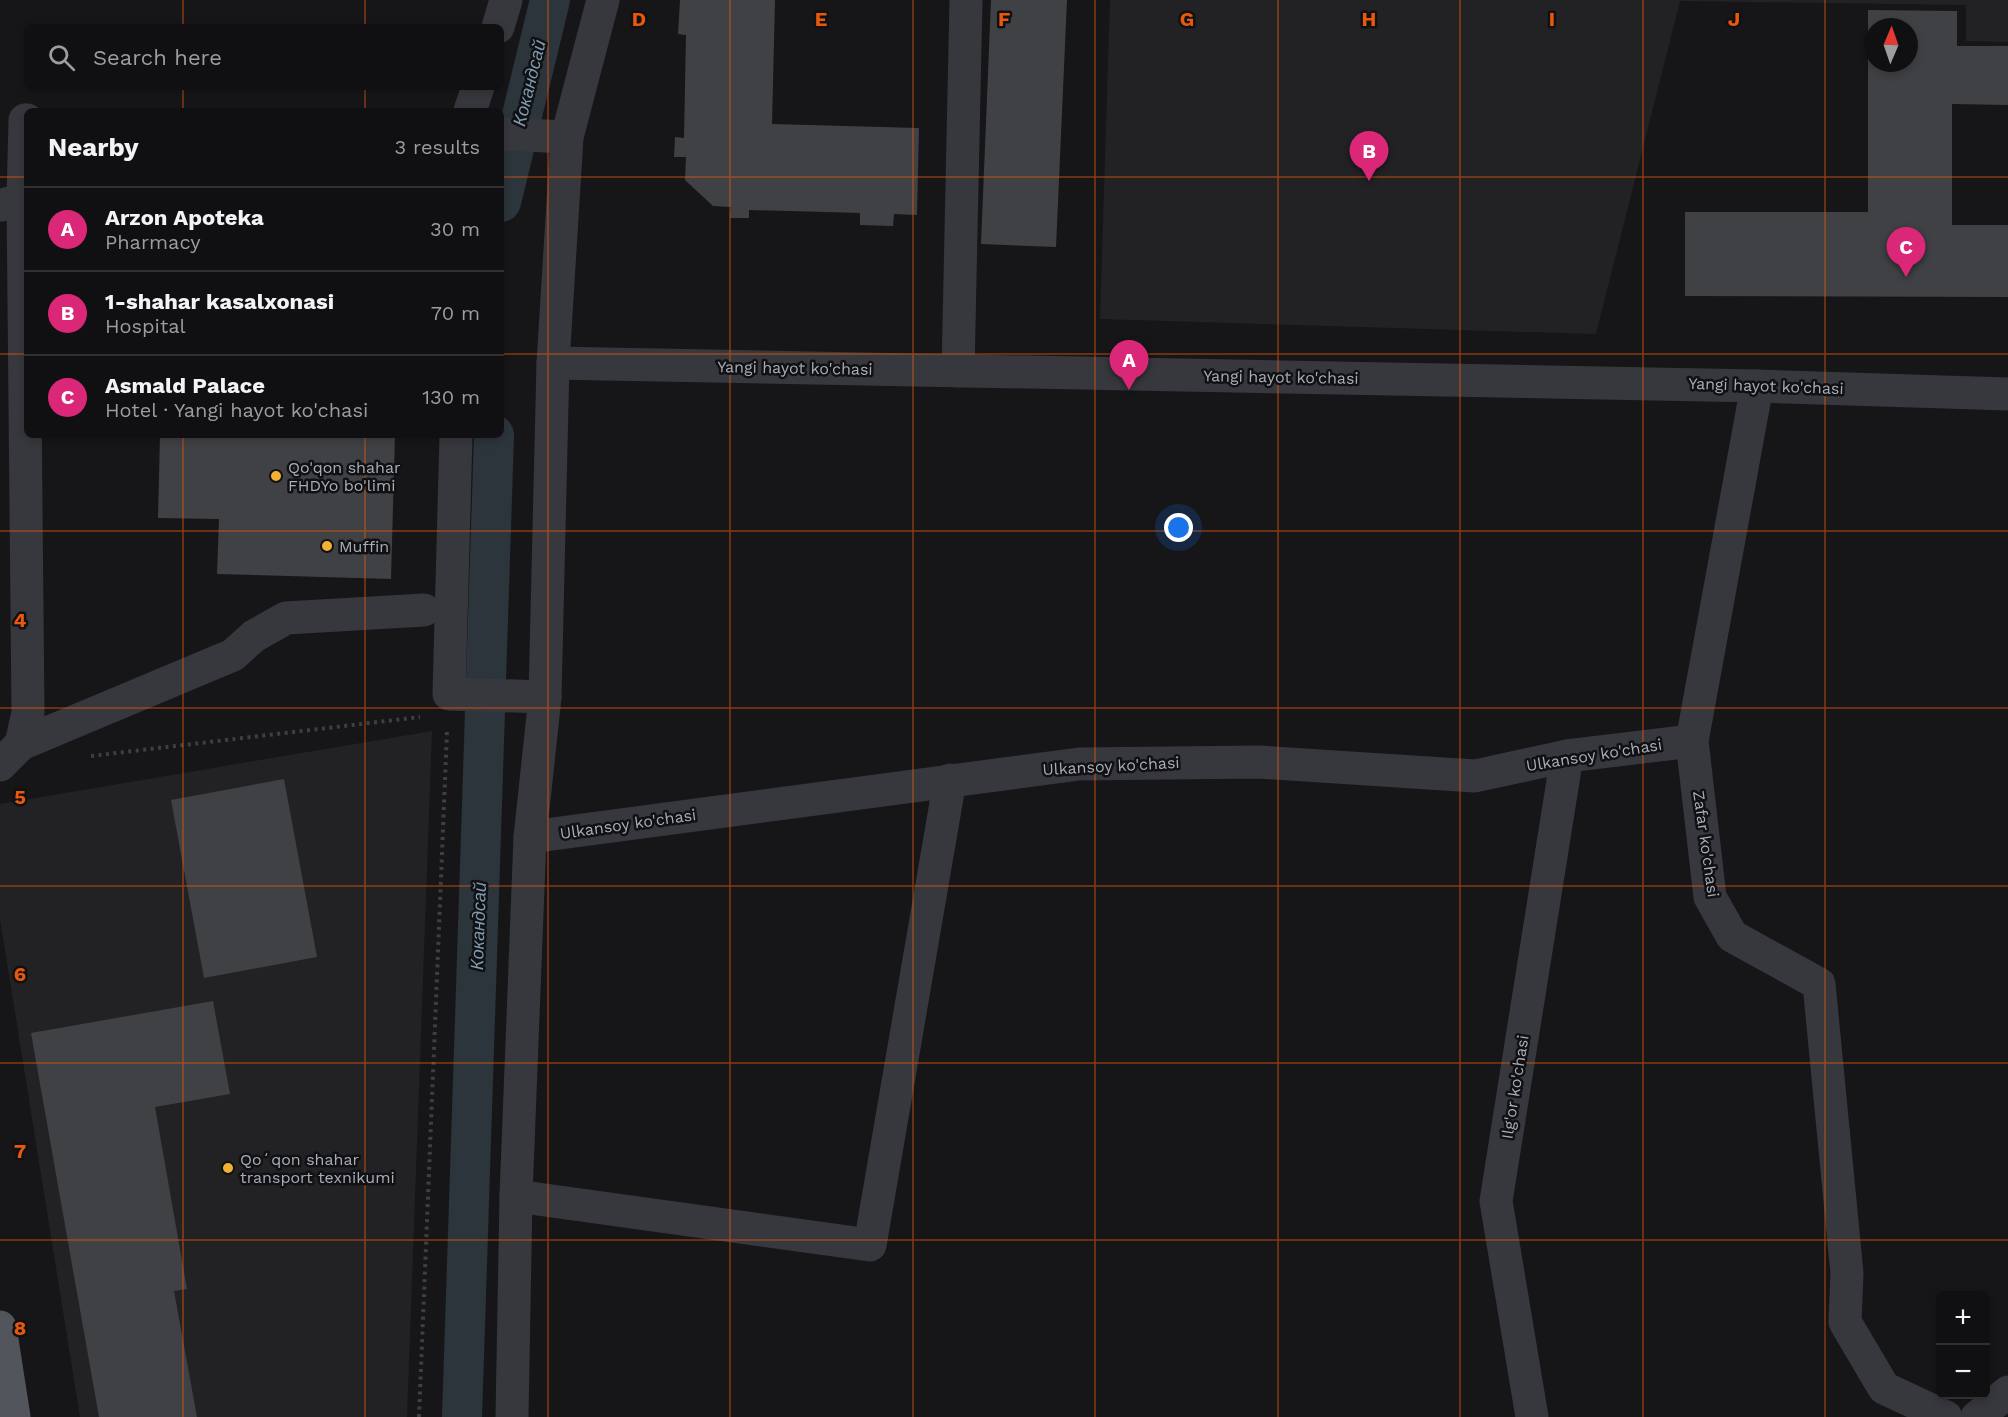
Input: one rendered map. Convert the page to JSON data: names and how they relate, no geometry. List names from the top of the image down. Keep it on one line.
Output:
{"streets":{"street":["Yangi hayot ko'chasi","Ulkansoy ko'chasi","Zafar ko'chasi","Ilg'or ko'chasi"]},"crossings":[["Yangi hayot ko'chasi","Zafar ko'chasi"],["Ulkansoy ko'chasi","Zafar ko'chasi"],["Ulkansoy ko'chasi","Ilg'or ko'chasi"]],"water":["Кокандсай"],"places":["Qo'qon shahar FHDYo bo'limi","Muffin","Qoʻqon shahar transport texnikumi"],"north":"top","page":{"search":"Search here","heading":["Nearby","3 results"],"pins":["B","C","A"],"list":[{"mark":"A","name":"Arzon Apoteka","note":"Pharmacy","value":"30 m"},{"mark":"B","name":"1-shahar kasalxonasi","note":"Hospital","value":"70 m"},{"mark":"C","name":"Asmald Palace","note":"Hotel · Yangi hayot ko'chasi","value":"130 m"}],"map_buttons":["+","−"]},"grid":{"columns":["D","E","F","G","H","I","J"],"rows":["4","5","6","7","8"]}}
